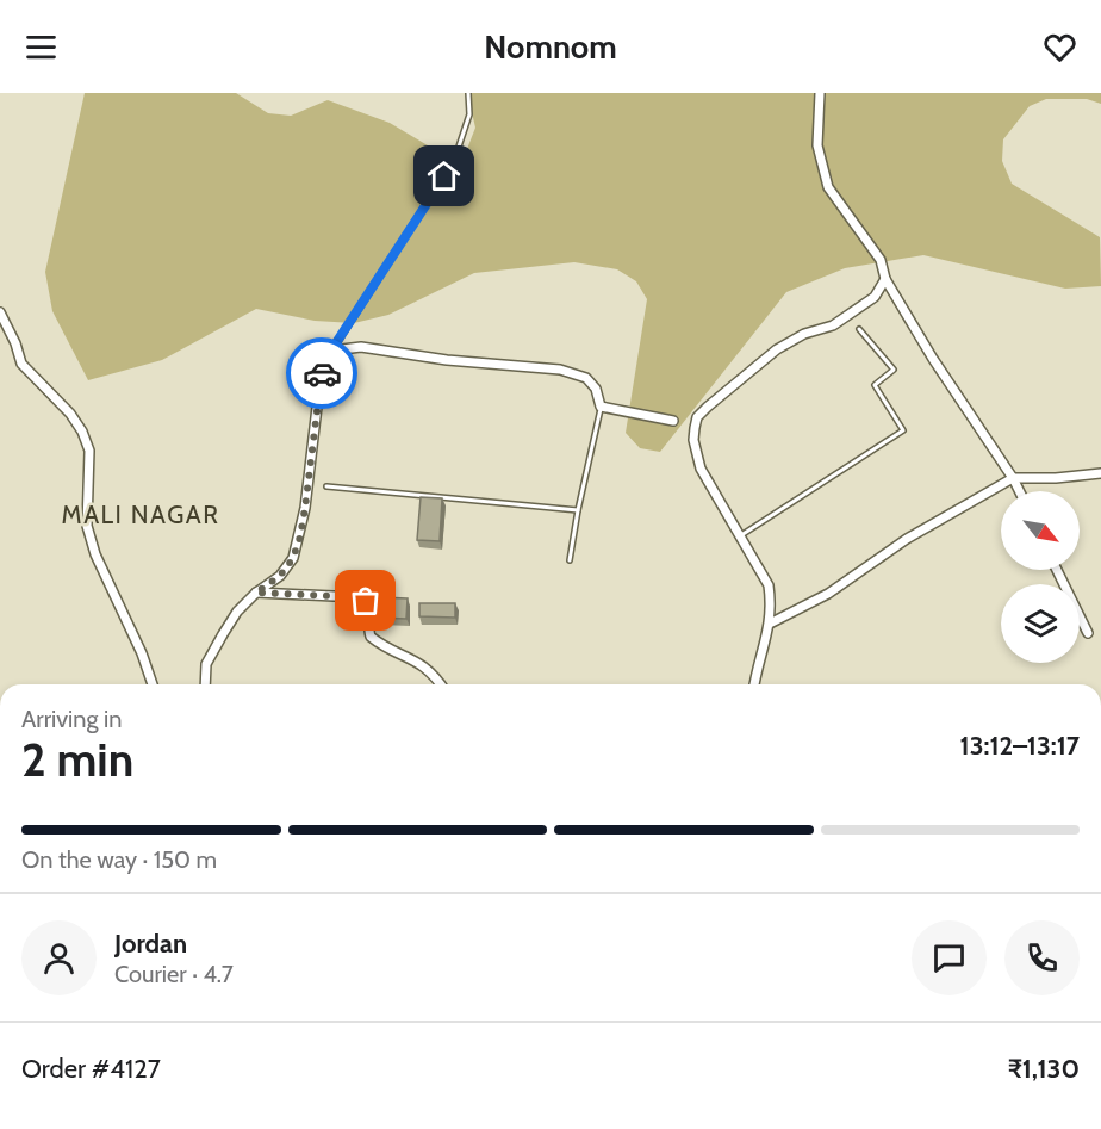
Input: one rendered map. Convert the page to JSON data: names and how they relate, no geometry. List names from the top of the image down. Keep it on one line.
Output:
{"districts":["MALI NAGAR"],"north":"bottom right","page":{"header":"Nomnom","heading":["2 min","Arriving in","13:12–13:17"],"panel":["Jordan","Courier · 4.7","Order #4127","₹1,130"],"bar":"On the way · 150 m"}}
